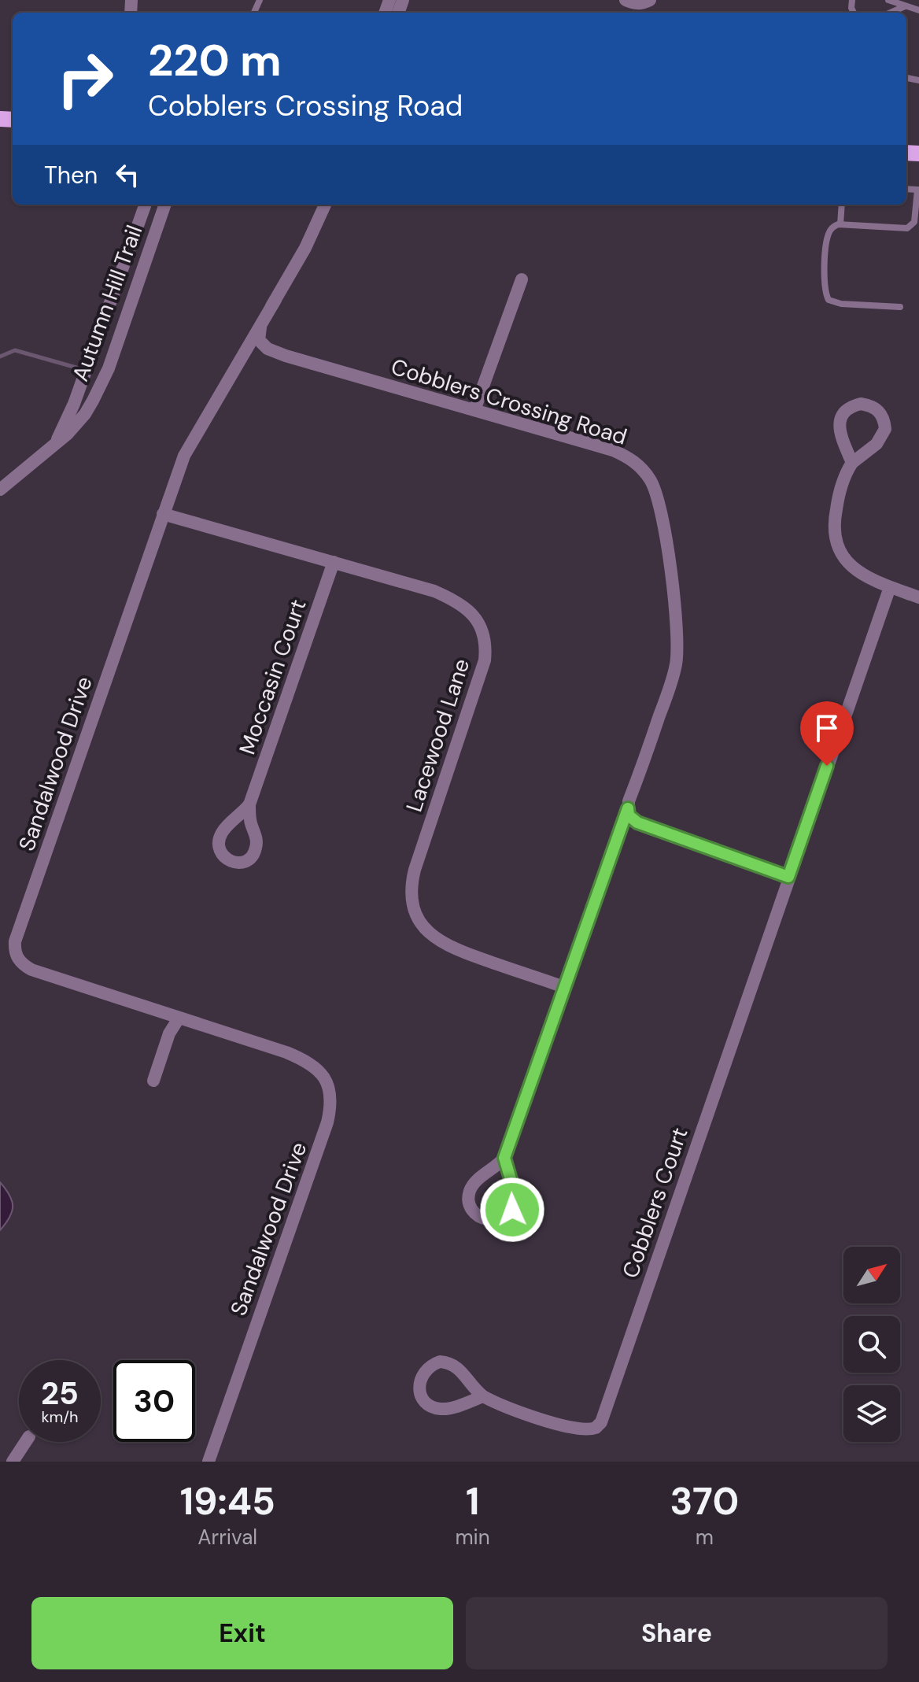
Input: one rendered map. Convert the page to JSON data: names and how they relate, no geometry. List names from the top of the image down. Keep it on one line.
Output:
{"streets":{"street":["Autumn Hill Trail","Cobblers Crossing Road","Moccasin Court","Lacewood Lane","Sandalwood Drive","Cobblers Court"]},"crossings":[["Cobblers Crossing Road","Lacewood Lane"],["Cobblers Crossing Road","Sandalwood Drive"],["Moccasin Court","Lacewood Lane"],["Lacewood Lane","Sandalwood Drive"]],"north":"top right","page":{"turn":["220 m","Cobblers Crossing Road"],"then":"Then","speed":"25 km/h","limit":"30","eta":["19:45","Arrival","1","min","370","m"],"buttons":["Exit","Share"]}}
